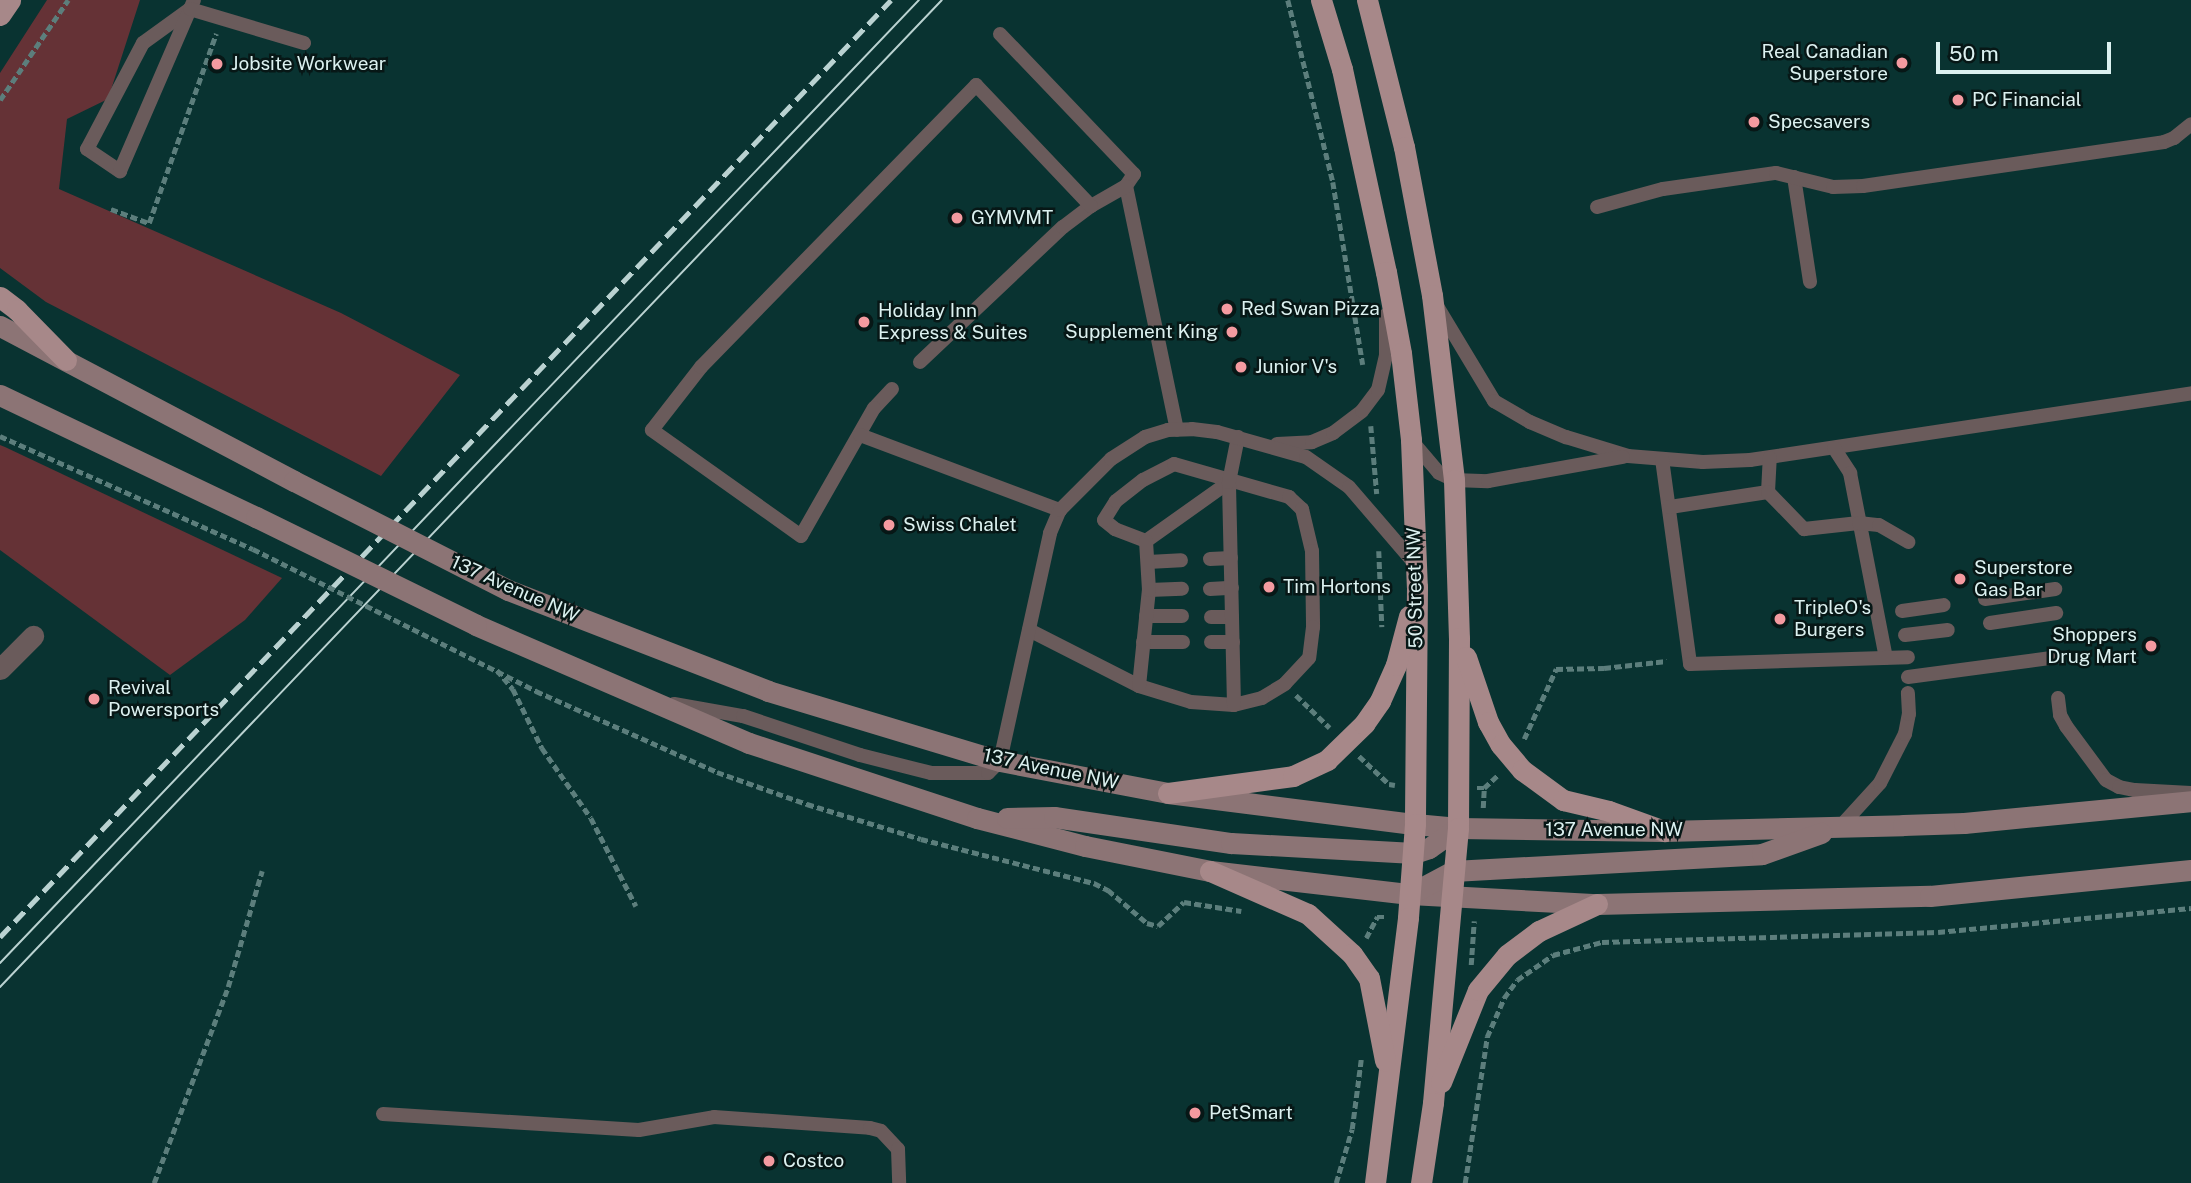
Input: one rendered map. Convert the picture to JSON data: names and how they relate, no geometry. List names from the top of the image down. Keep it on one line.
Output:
{"streets":{"main road":["50 Street NW","137 Avenue NW"]},"crossings":[["50 Street NW","137 Avenue NW"]],"places":["Real Canadian Superstore","Jobsite Workwear","PC Financial","Specsavers","GYMVMT","Red Swan Pizza","Holiday Inn Express & Suites","Supplement King","Junior V's","Swiss Chalet","Superstore Gas Bar","Tim Hortons","TripleO's Burgers","Shoppers Drug Mart","Revival Powersports","PetSmart","Costco"],"scale_bar":"50 m"}
